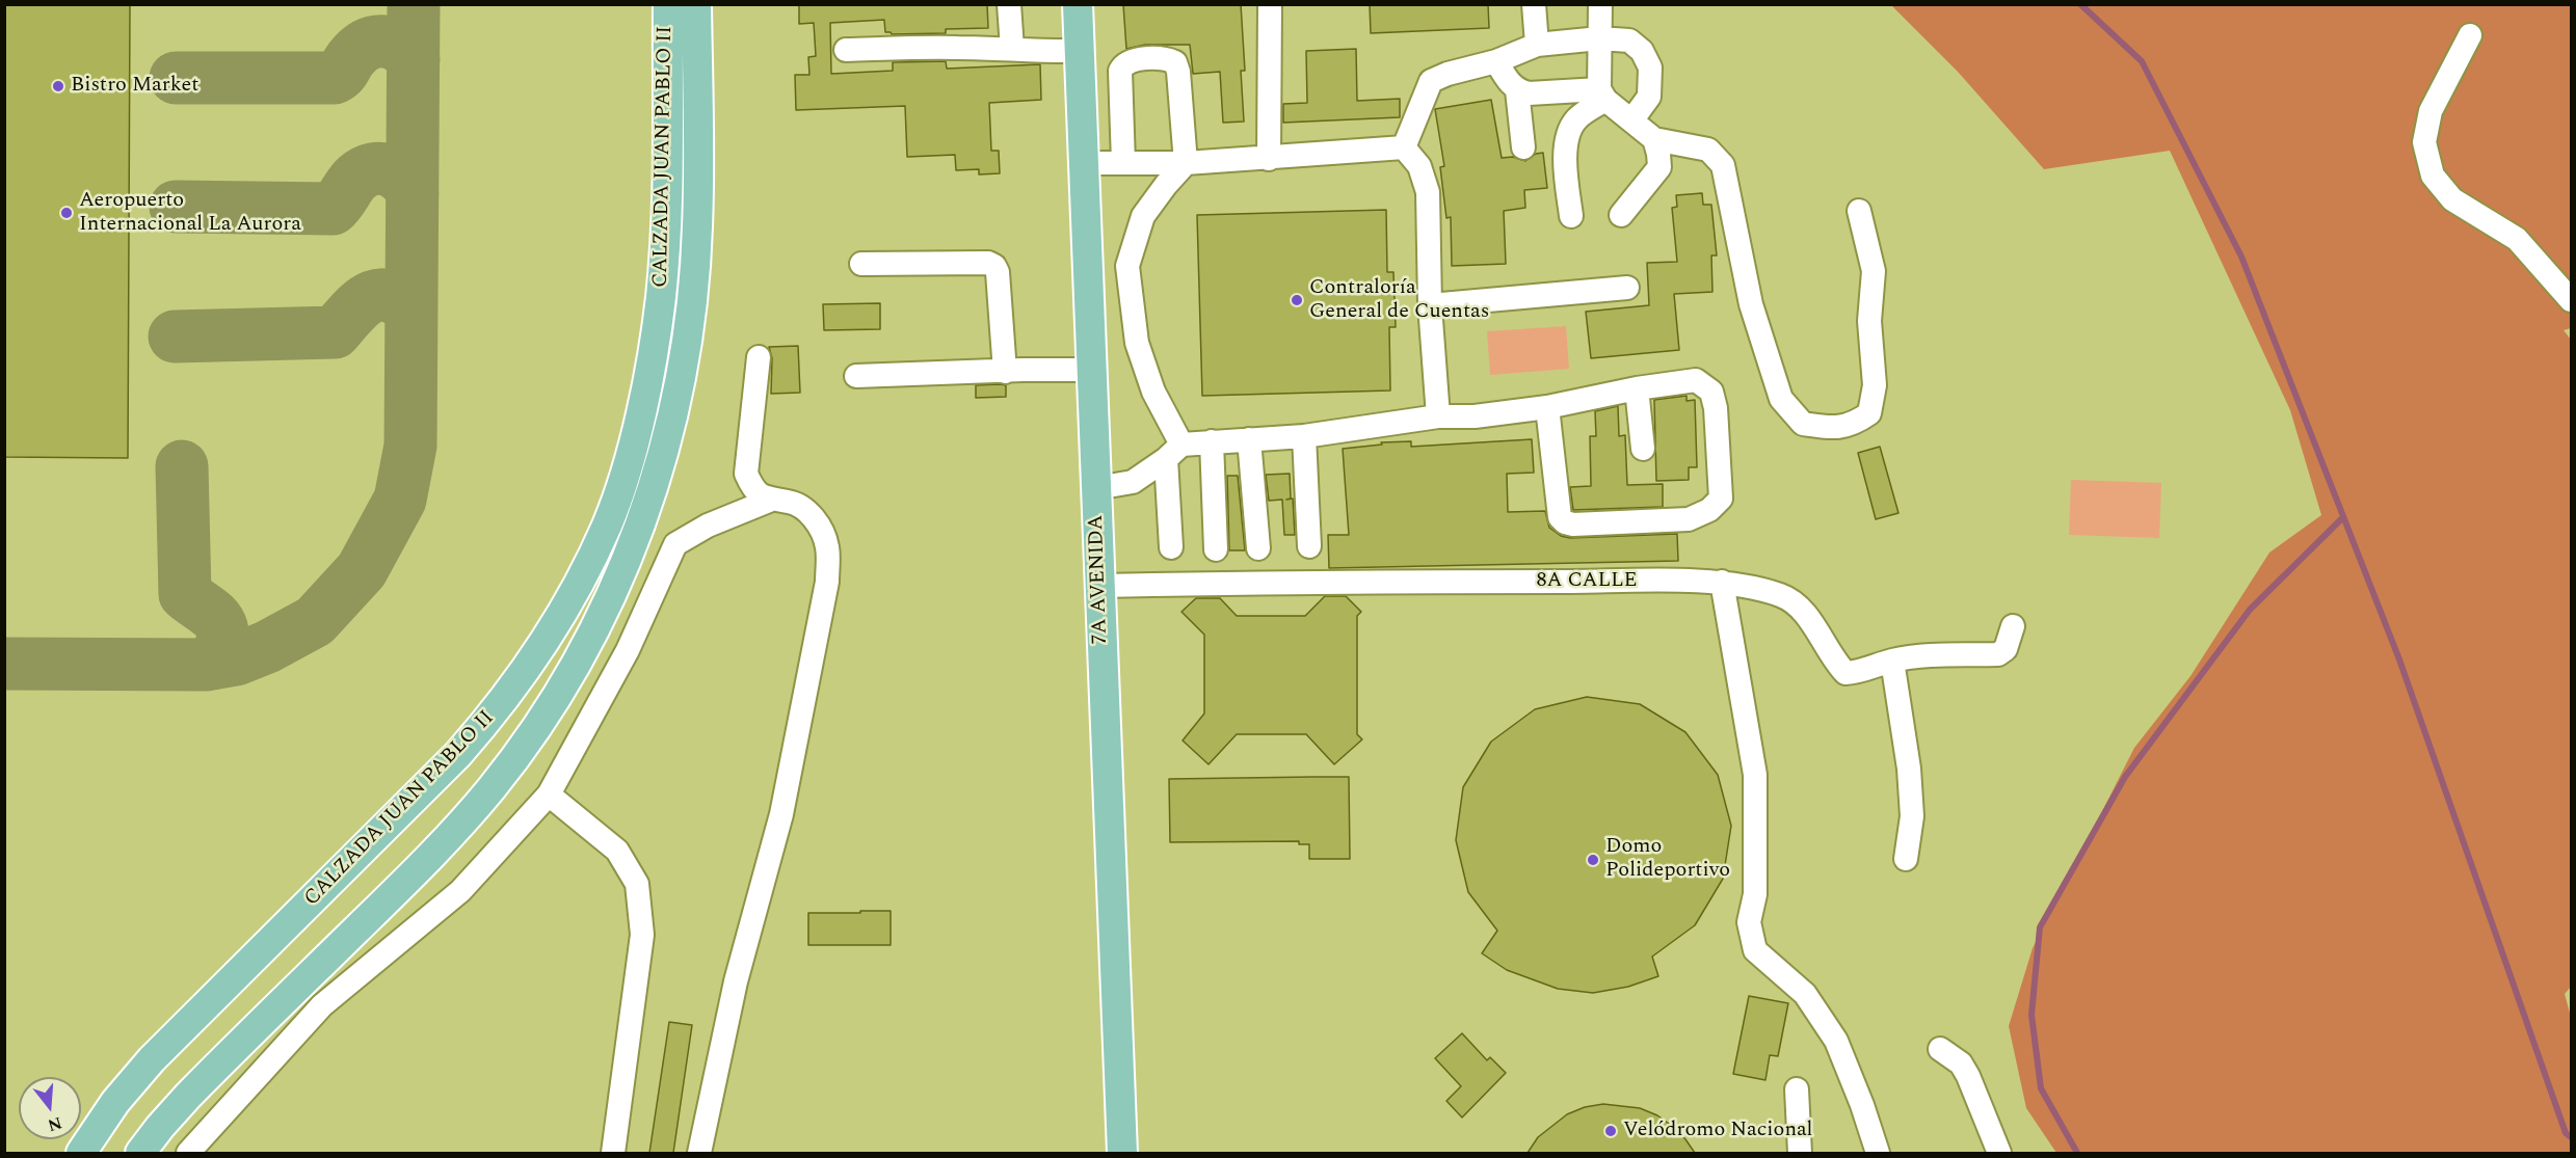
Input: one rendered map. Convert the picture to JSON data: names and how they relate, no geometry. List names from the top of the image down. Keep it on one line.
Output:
{"streets":{"main road":["CALZADA JUAN PABLO II","7A AVENIDA"],"street":["8A CALLE"]},"crossings":[["7A AVENIDA","8A CALLE"]],"places":["Bistro Market","Aeropuerto Internacional La Aurora","Contraloría General de Cuentas","Domo Polideportivo","Velódromo Nacional"],"north":"bottom"}
